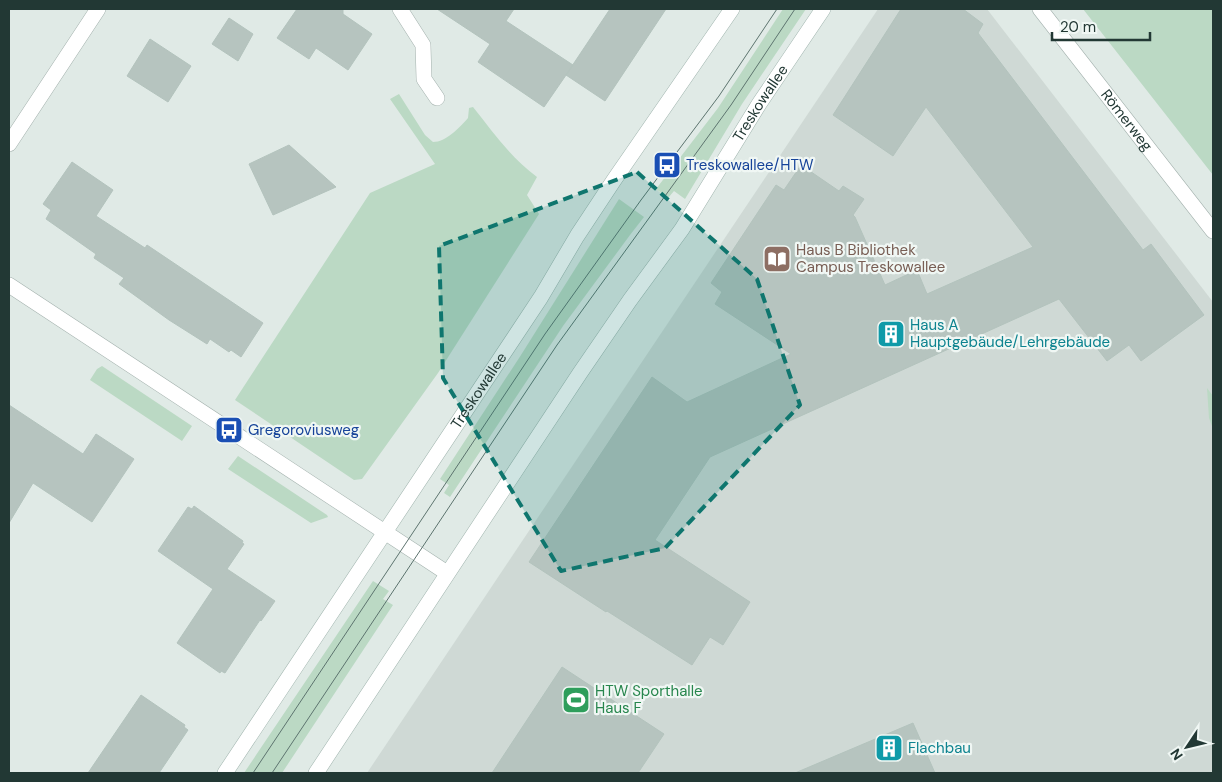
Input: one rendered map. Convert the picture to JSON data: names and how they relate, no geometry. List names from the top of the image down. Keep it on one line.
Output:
{"streets":{"main road":["Treskowallee","Römerweg"]},"places":{"bus stop":["Treskowallee/HTW","Gregoroviusweg"],"library":["Haus B Bibliothek Campus Treskowallee"],"building":["Haus A Hauptgebäude/Lehrgebäude","Flachbau"],"sports":["HTW Sporthalle Haus F"]},"scale_bar":"20 m","north":"bottom left"}
